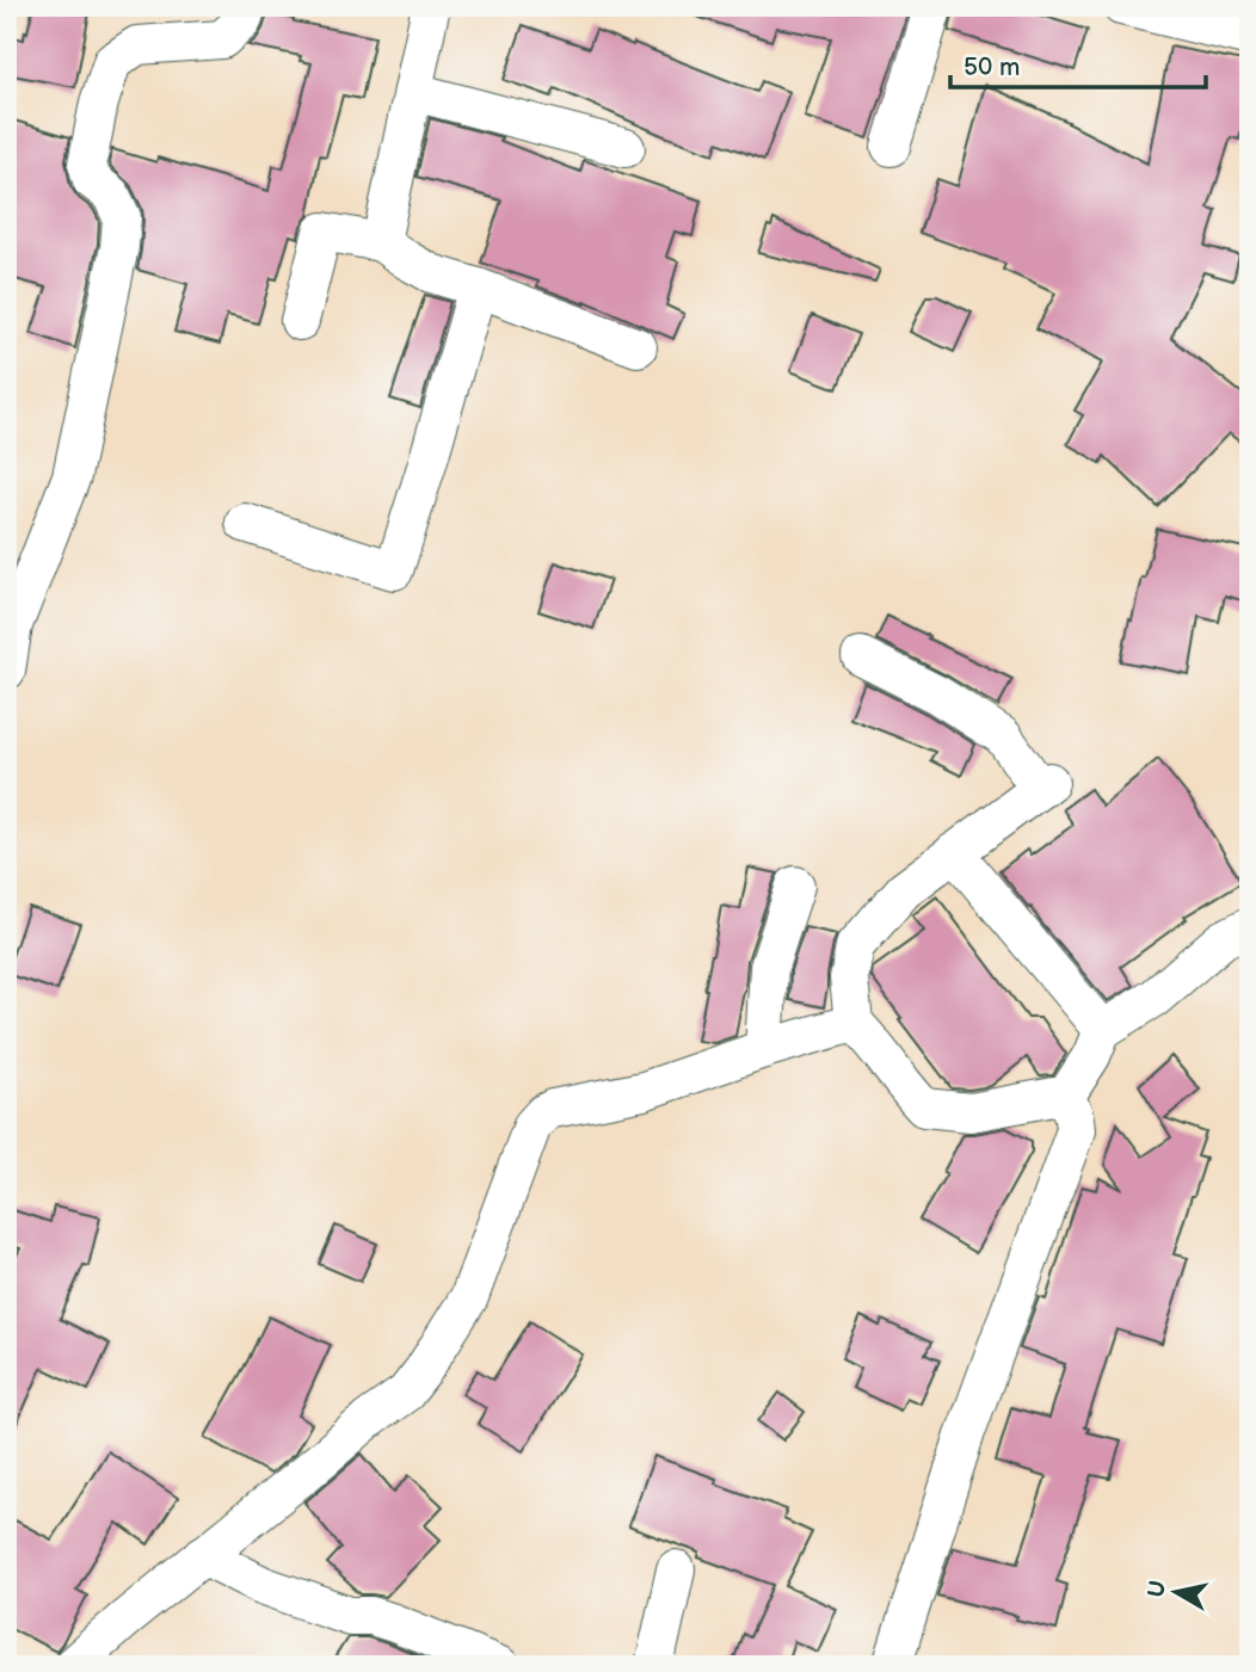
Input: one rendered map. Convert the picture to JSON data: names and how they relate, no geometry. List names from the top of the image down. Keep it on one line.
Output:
{"scale_bar":"50 m","north":"left"}
